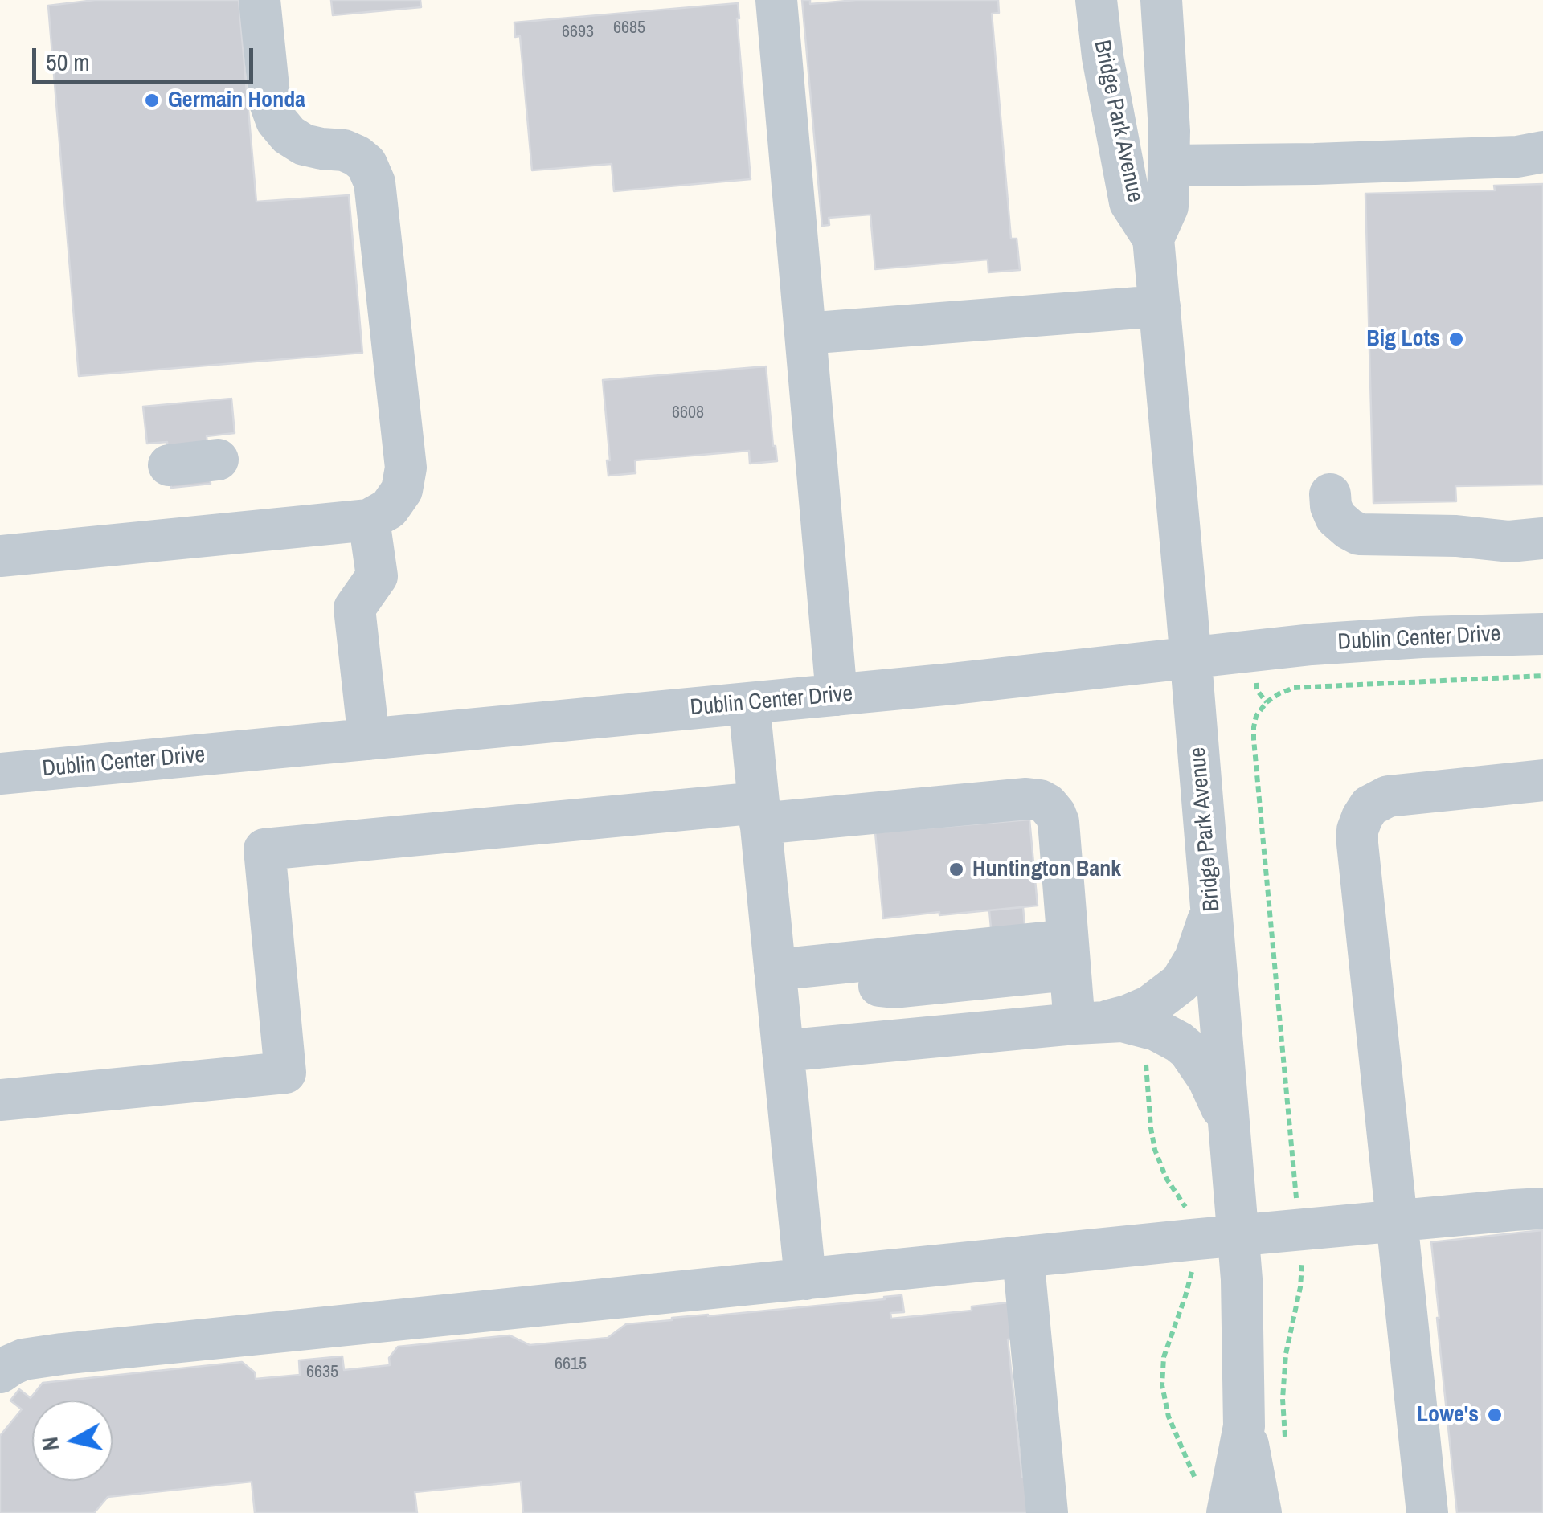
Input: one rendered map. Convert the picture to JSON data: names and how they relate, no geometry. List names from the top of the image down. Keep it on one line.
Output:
{"streets":{"street":["Bridge Park Avenue","Dublin Center Drive"]},"crossings":[["Bridge Park Avenue","Dublin Center Drive"]],"places":["Germain Honda","Big Lots","Huntington Bank","Lowe's"],"house_numbers":["6685","6693","6608","6615","6635"],"scale_bar":"50 m","north":"left"}
